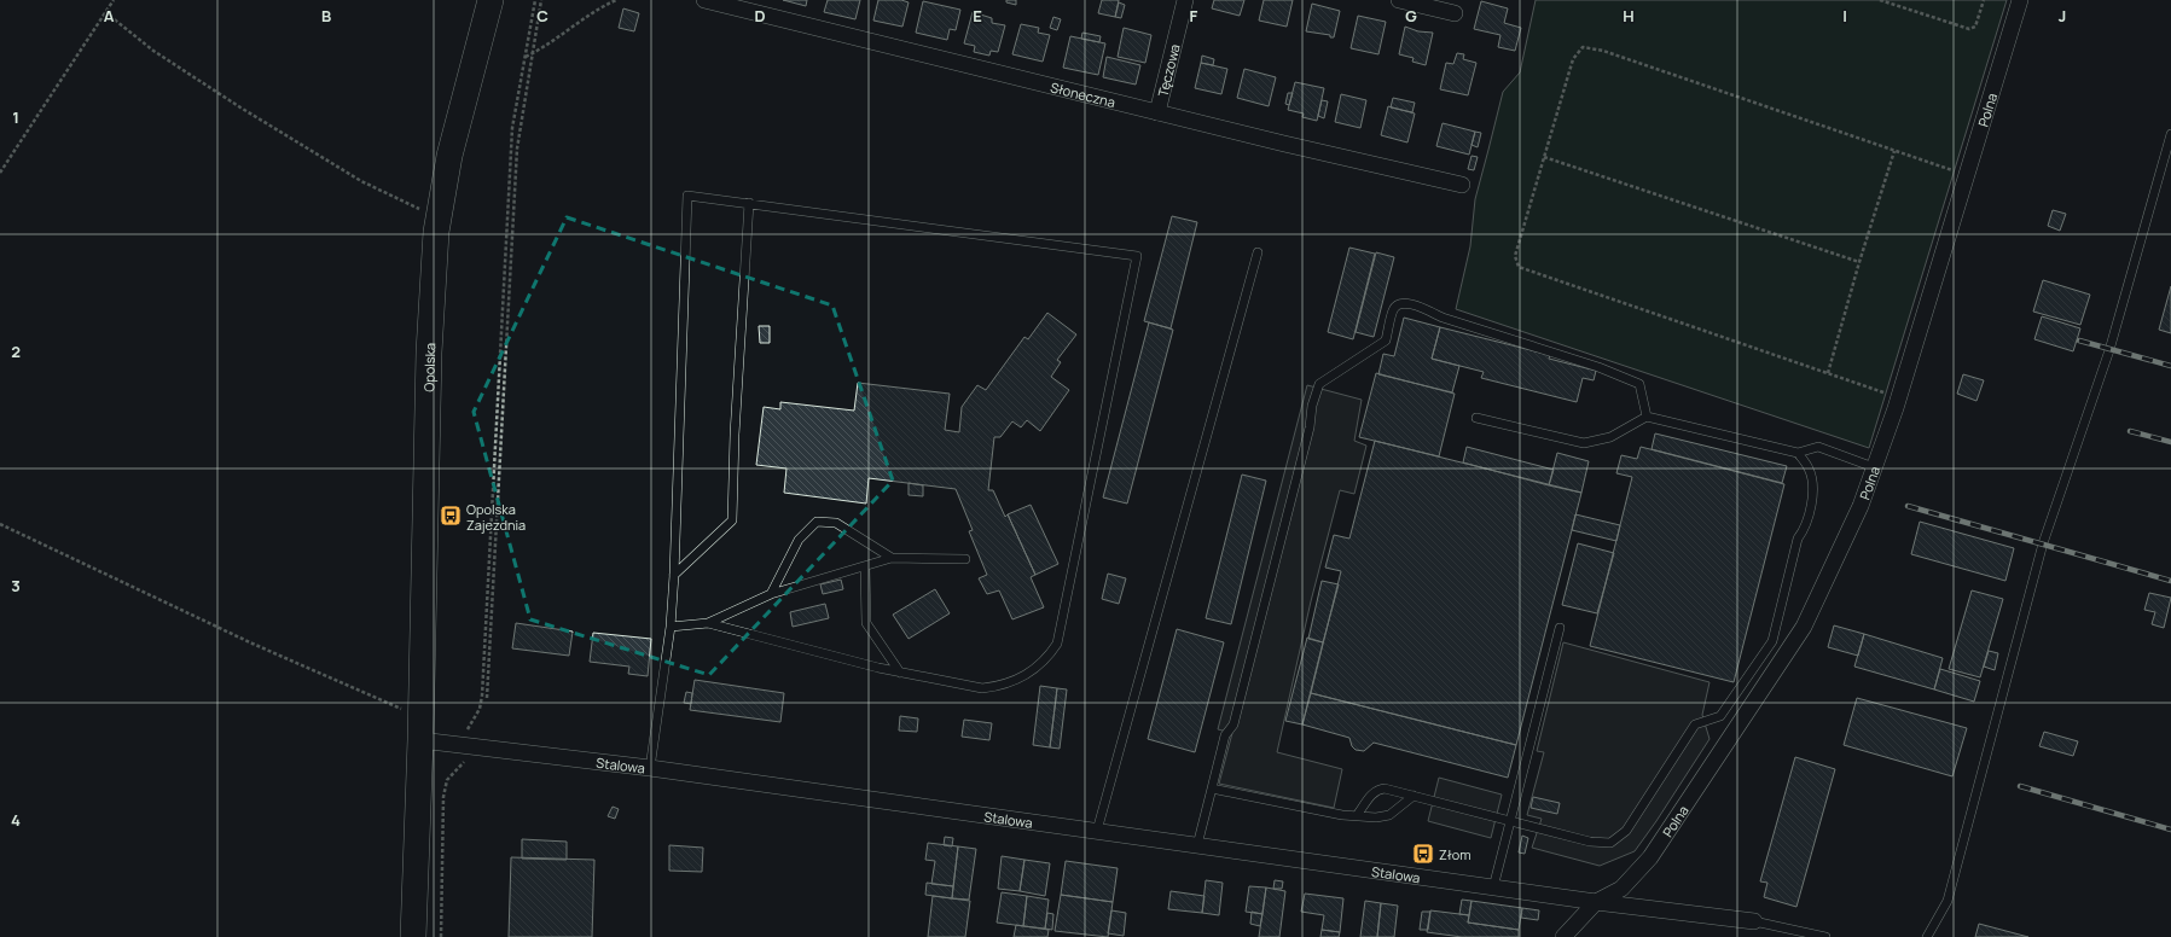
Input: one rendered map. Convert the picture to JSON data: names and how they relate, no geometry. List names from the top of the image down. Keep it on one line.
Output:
{"streets":{"main road":["Opolska"],"street":["Tęczowa","Słoneczna","Polna","Stalowa"]},"crossings":[["Tęczowa","Słoneczna"],["Polna","Stalowa"],["Opolska","Stalowa"]],"places":{"bus stop":["Opolska Zajezdnia","Złom"]},"grid":{"columns":["A","B","C","D","E","F","G","H","I","J"],"rows":["1","2","3","4"]}}
